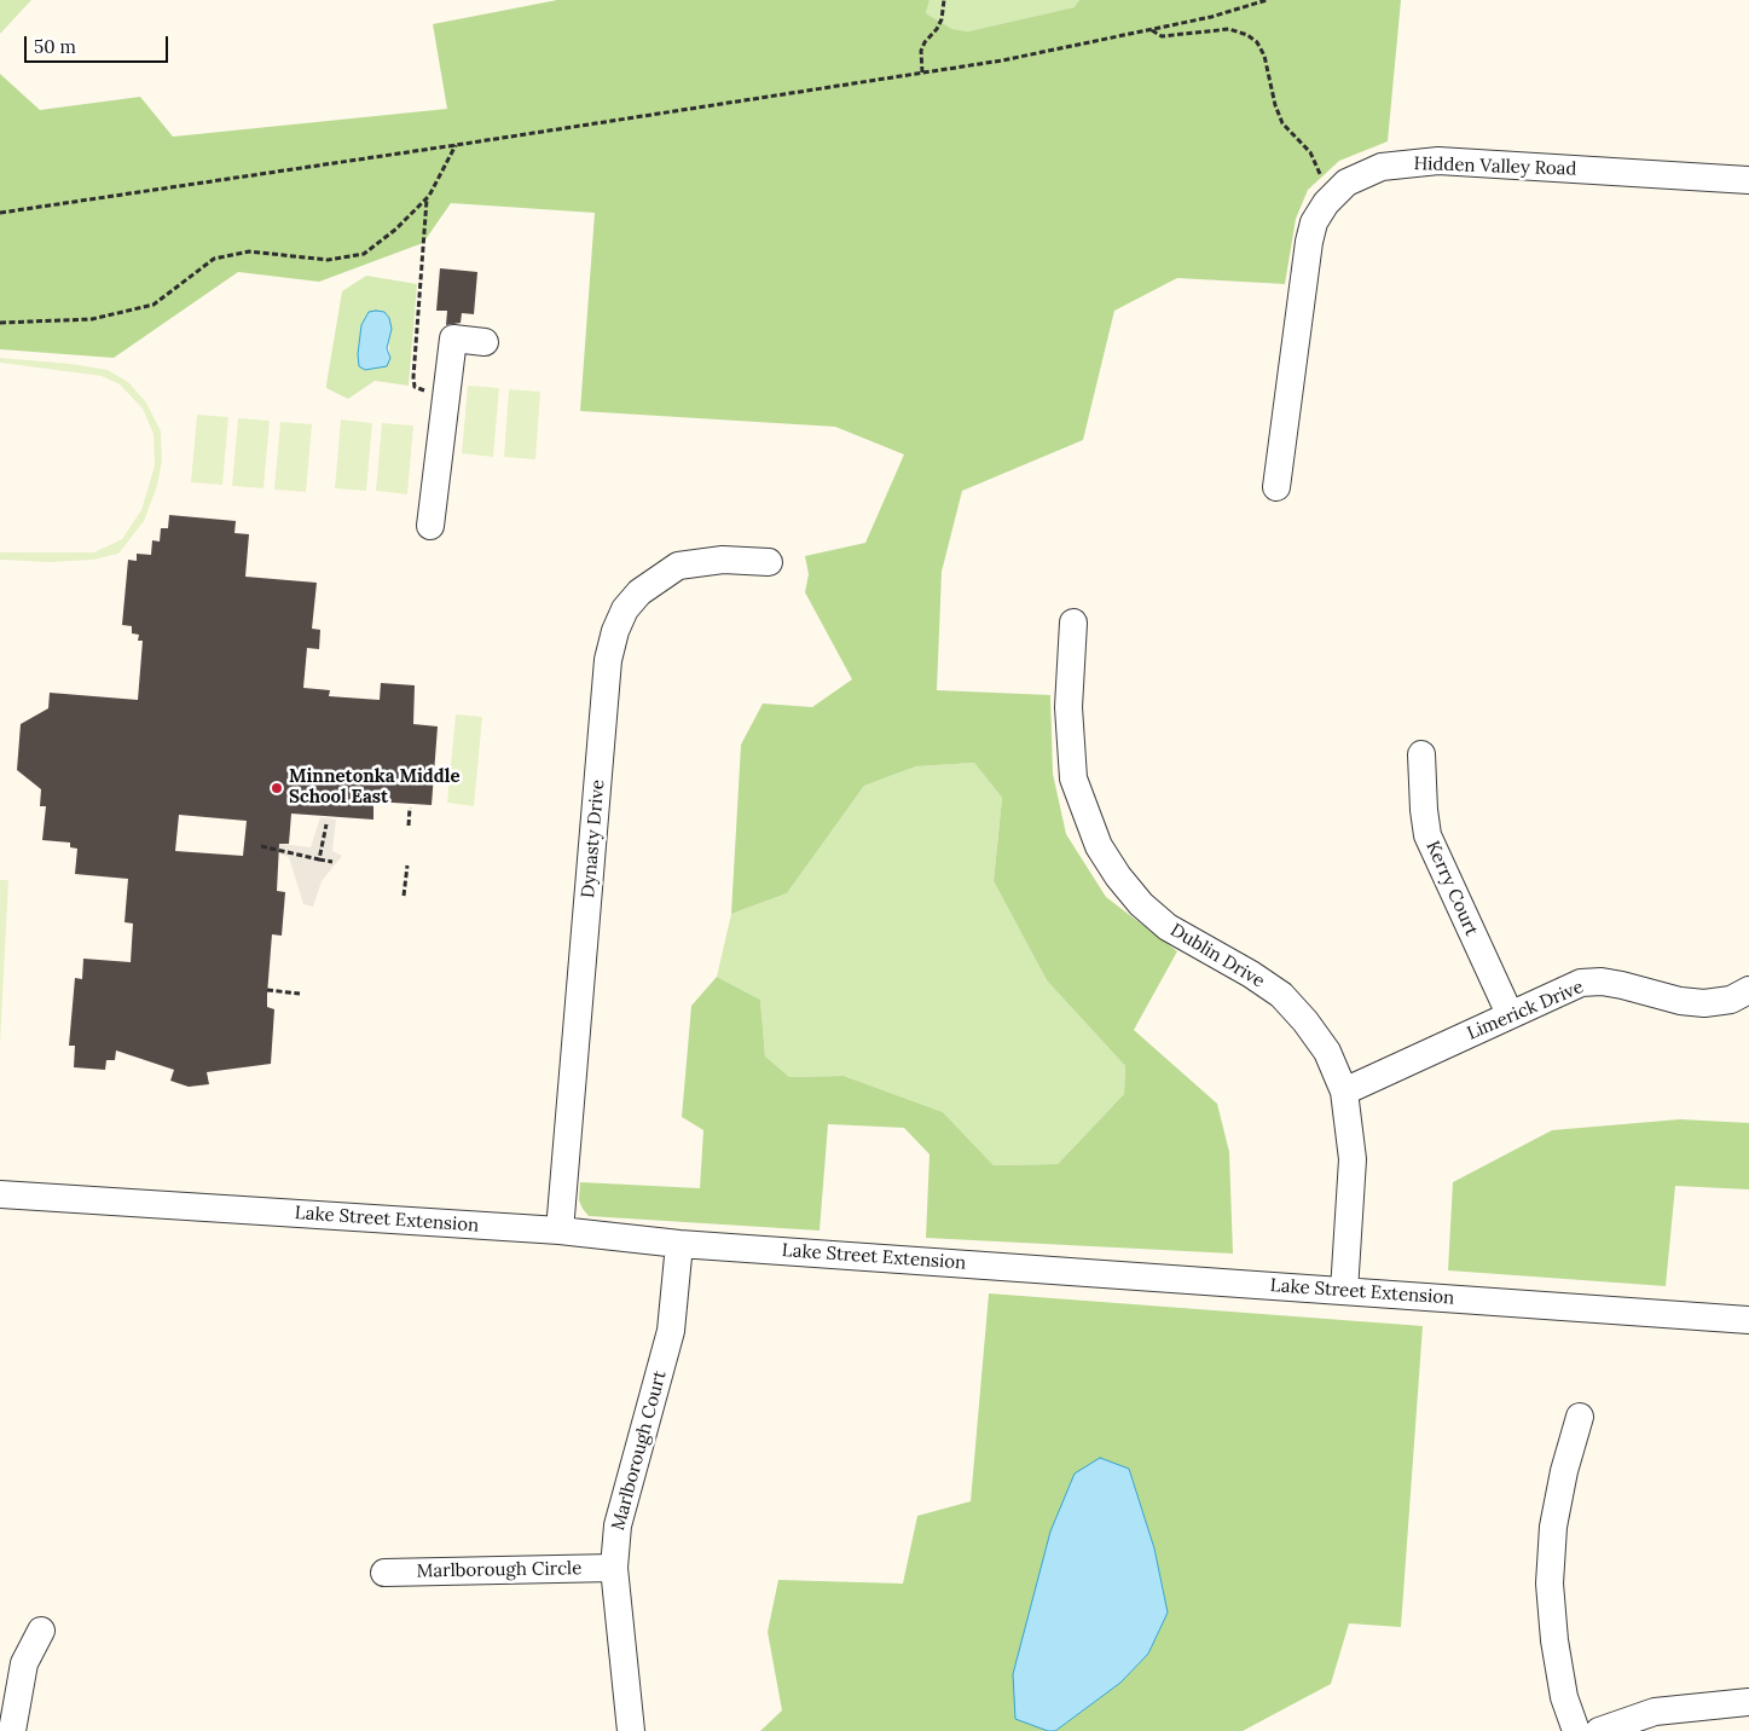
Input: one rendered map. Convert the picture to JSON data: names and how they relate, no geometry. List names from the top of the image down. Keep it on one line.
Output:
{"streets":{"street":["Hidden Valley Road","Dynasty Drive","Kerry Court","Dublin Drive","Limerick Drive","Lake Street Extension","Marlborough Court","Marlborough Circle"]},"crossings":[["Dynasty Drive","Lake Street Extension"],["Kerry Court","Limerick Drive"],["Dublin Drive","Limerick Drive"],["Dublin Drive","Lake Street Extension"],["Lake Street Extension","Marlborough Court"],["Marlborough Court","Marlborough Circle"]],"places":["Minnetonka Middle School East"],"scale_bar":"50 m"}
